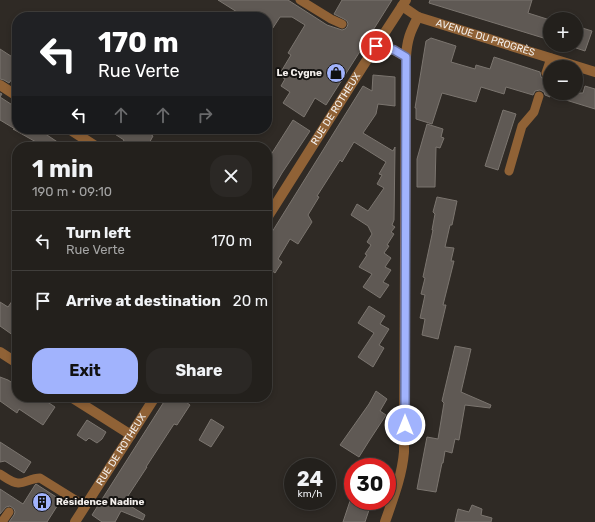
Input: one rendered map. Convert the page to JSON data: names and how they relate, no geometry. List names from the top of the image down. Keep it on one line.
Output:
{"streets":{"street":["AVENUE DU PROGRÈS","RUE DE ROTHEUX"]},"crossings":[["AVENUE DU PROGRÈS","RUE DE ROTHEUX"]],"places":{"shop":["Le Cygne"],"building":["Résidence Nadine"]},"page":{"map_buttons":["+","−"],"turn":["170 m","Rue Verte"],"heading":["1 min","190 m · 09:10"],"list":[{"name":"Turn left","note":"Rue Verte","value":"170 m"},{"name":"Arrive at destination","value":"20 m"}],"buttons":["Exit","Share"],"speed":"24 km/h","limit":"30"}}
